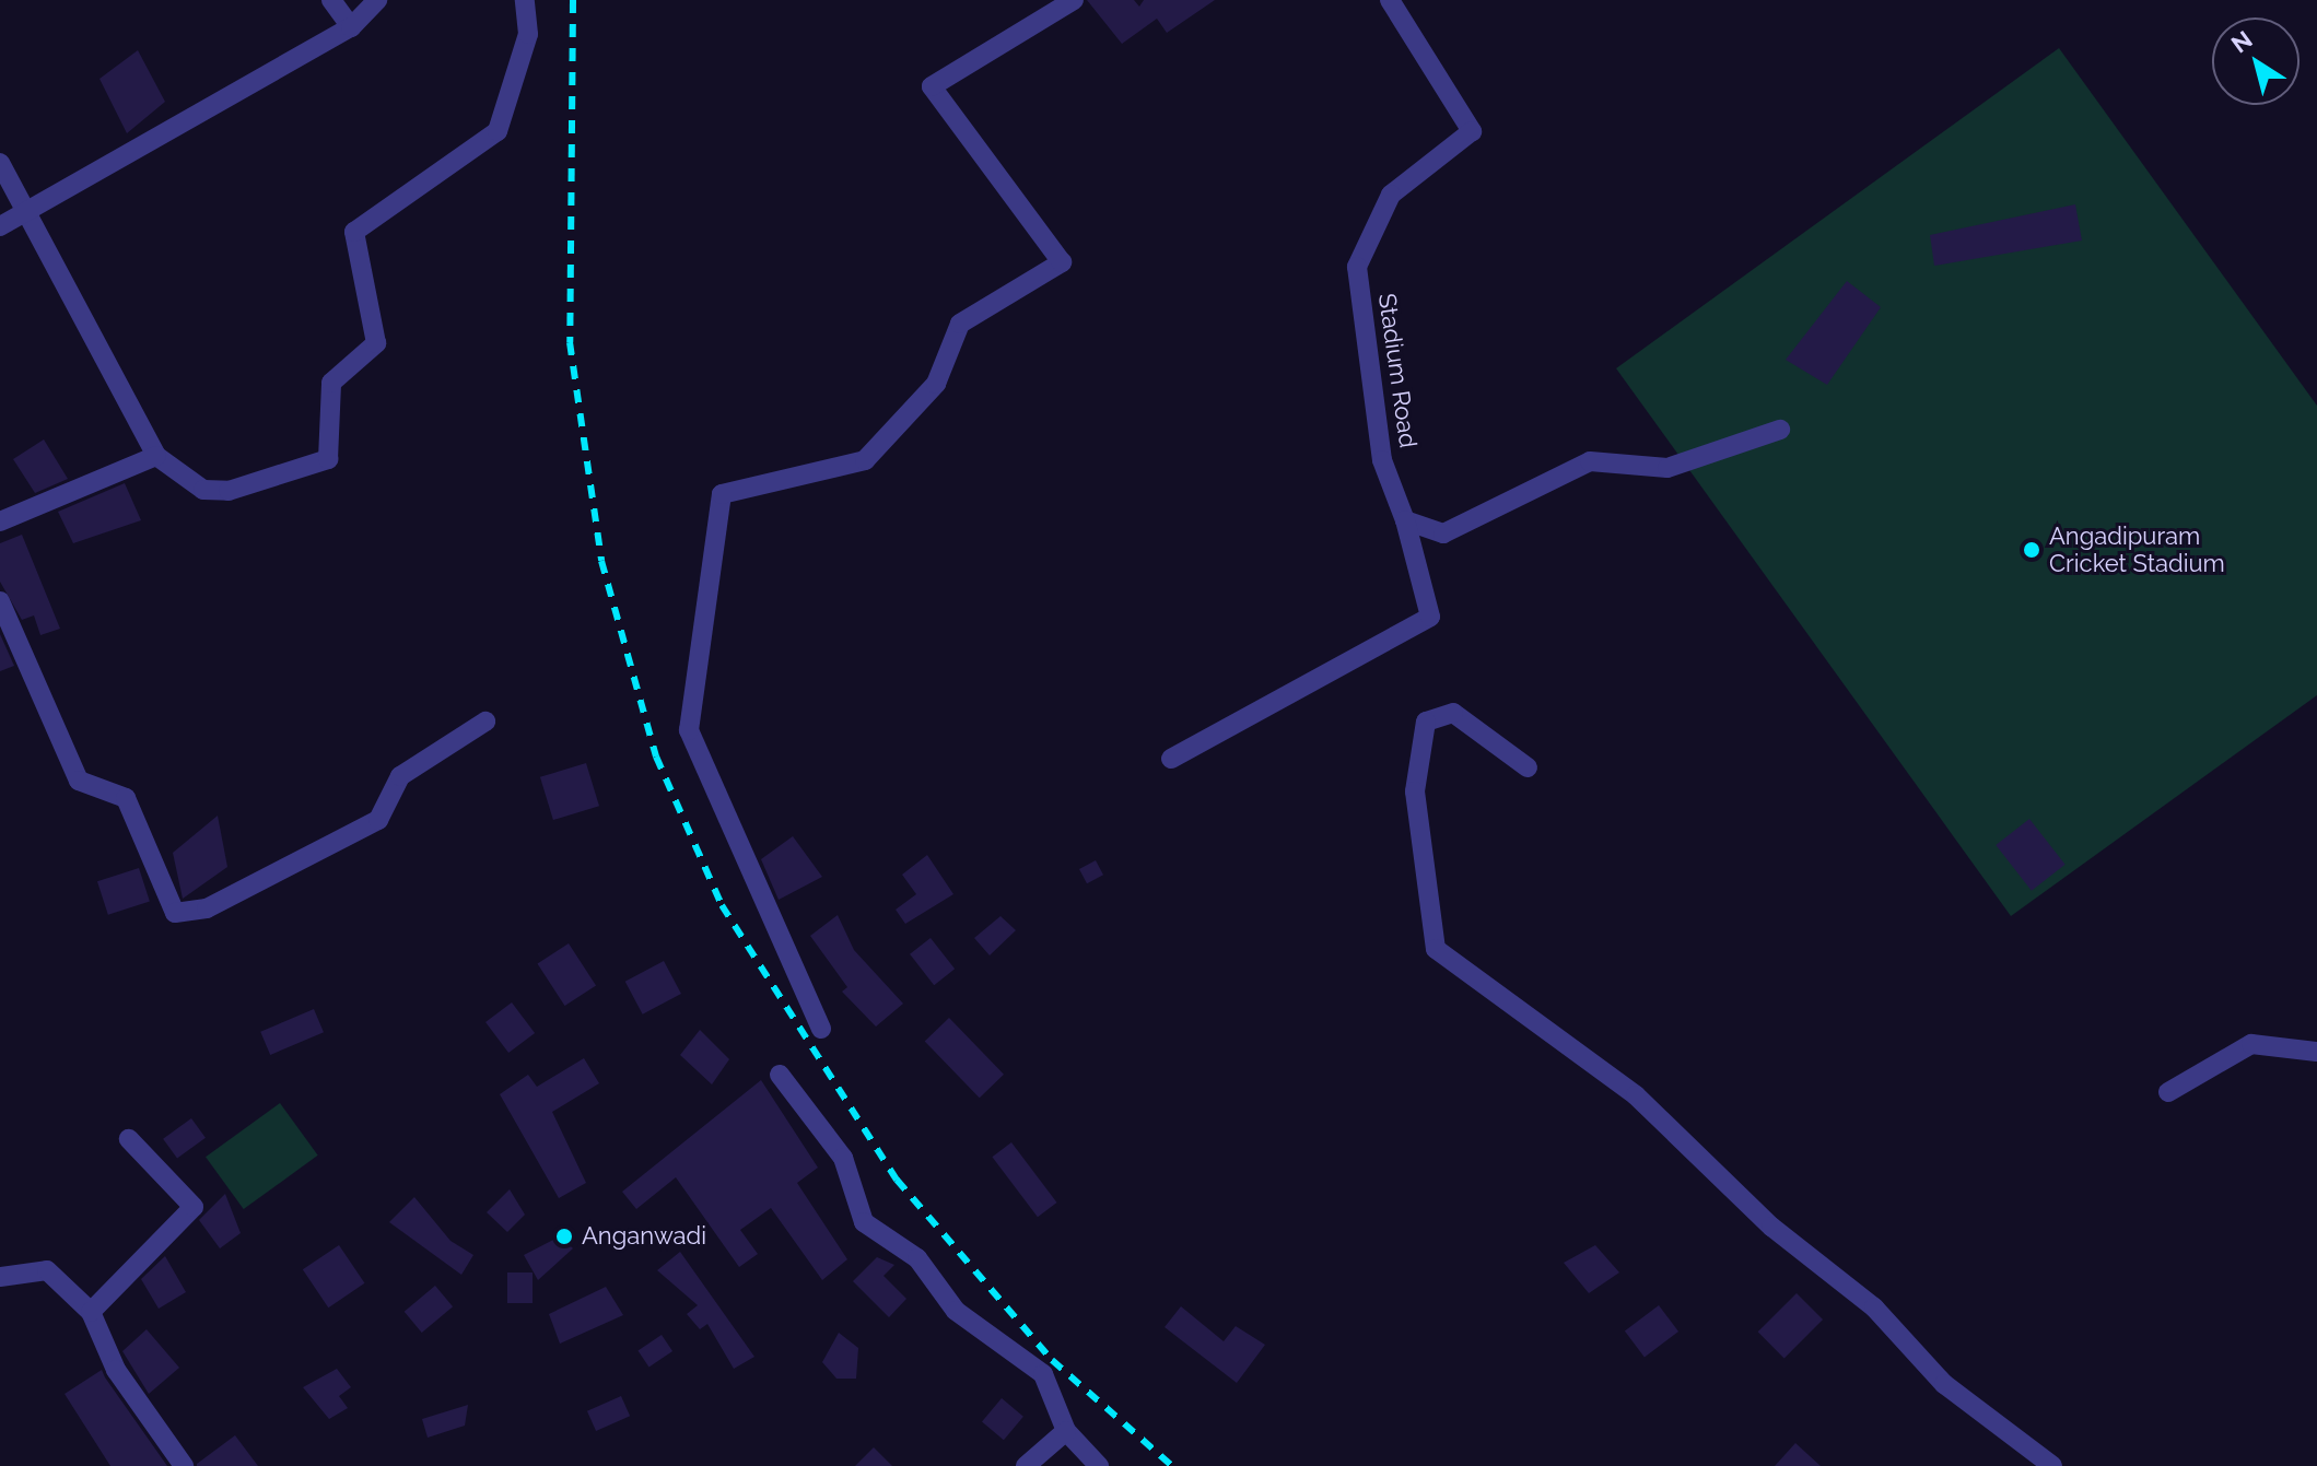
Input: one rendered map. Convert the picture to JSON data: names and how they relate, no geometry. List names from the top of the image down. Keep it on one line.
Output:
{"streets":{"street":["Stadium Road"]},"places":["Angadipuram Cricket Stadium","Anganwadi"],"north":"top left"}
